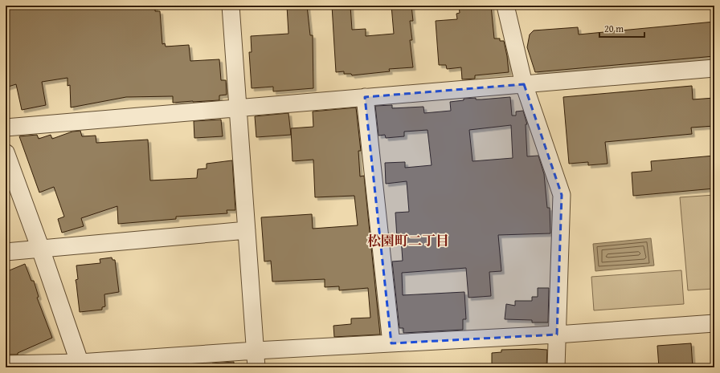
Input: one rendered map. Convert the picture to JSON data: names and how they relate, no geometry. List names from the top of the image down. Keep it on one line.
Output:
{"districts":["松園町二丁目"],"scale_bar":"20 m"}
